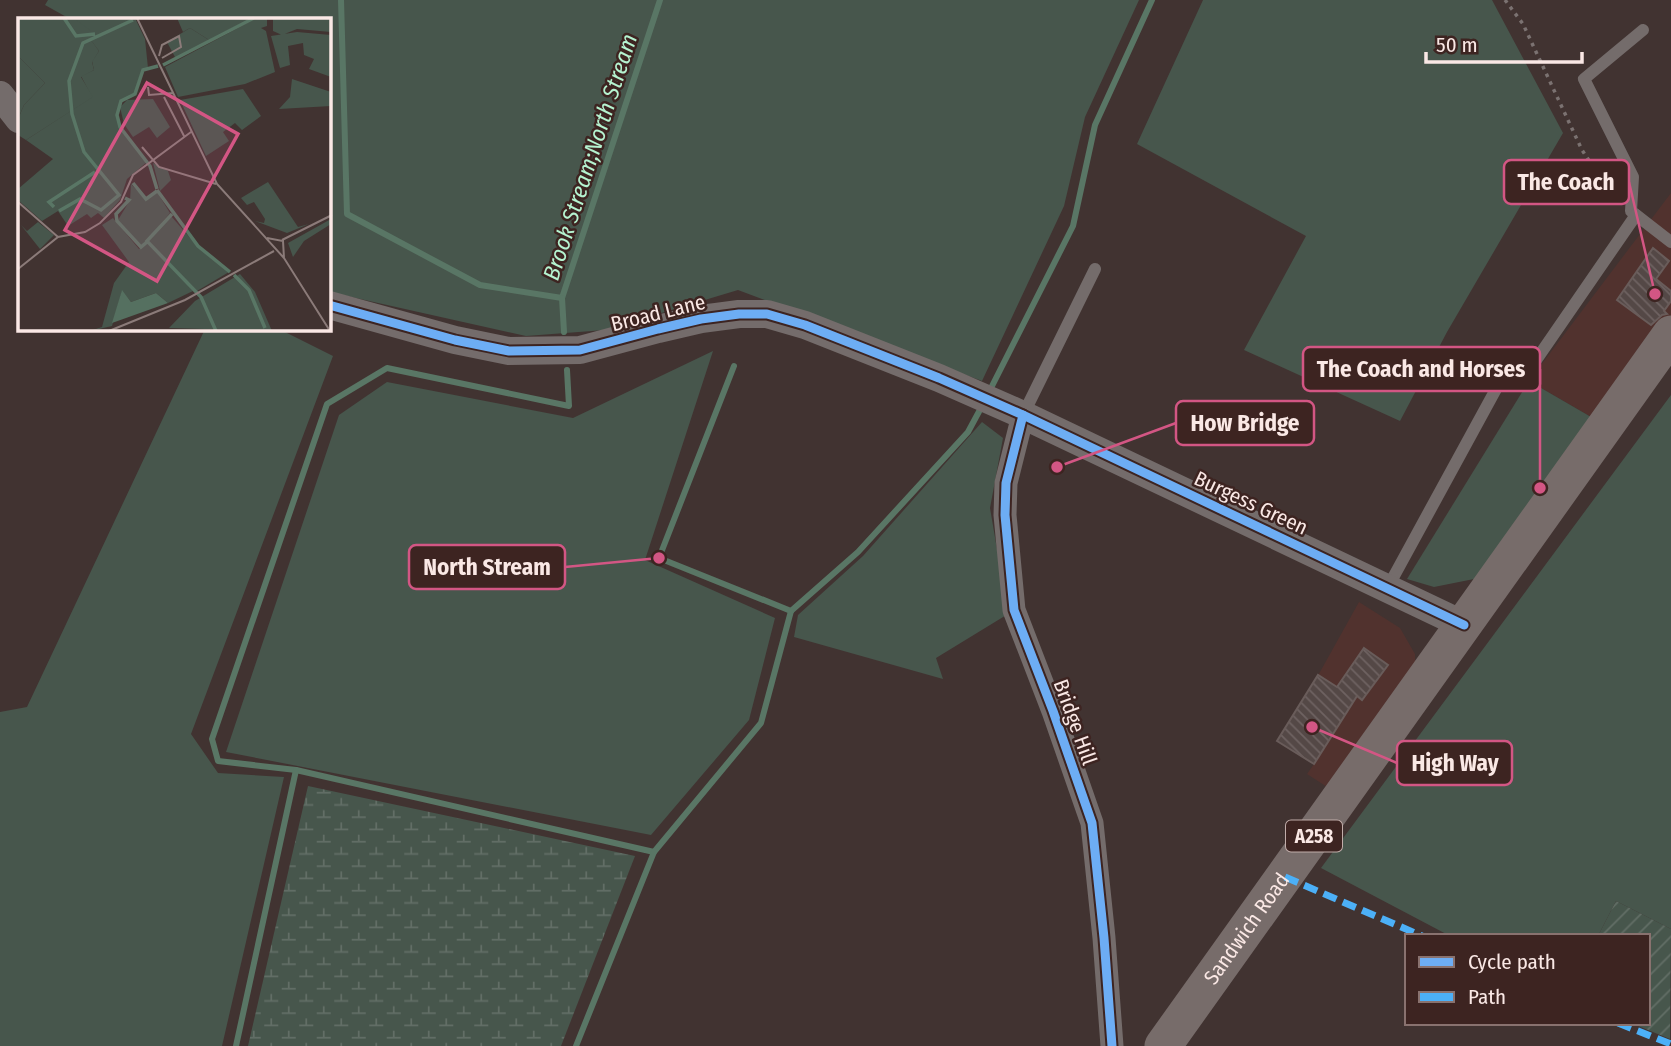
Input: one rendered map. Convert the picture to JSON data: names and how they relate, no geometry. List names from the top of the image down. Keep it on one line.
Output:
{"streets":{"main road":["A258","Sandwich Road"],"street":["Broad Lane","Burgess Green","Bridge Hill"]},"crossings":[["Broad Lane","Burgess Green"],["Broad Lane","Bridge Hill"],["Burgess Green","Bridge Hill"],["Burgess Green","Sandwich Road"]],"water":["Brook Stream;North Stream"],"places":["The Coach","How Bridge","The Coach and Horses","North Stream","High Way"],"legend":["Cycle path","Path"],"scale_bar":"50 m"}
